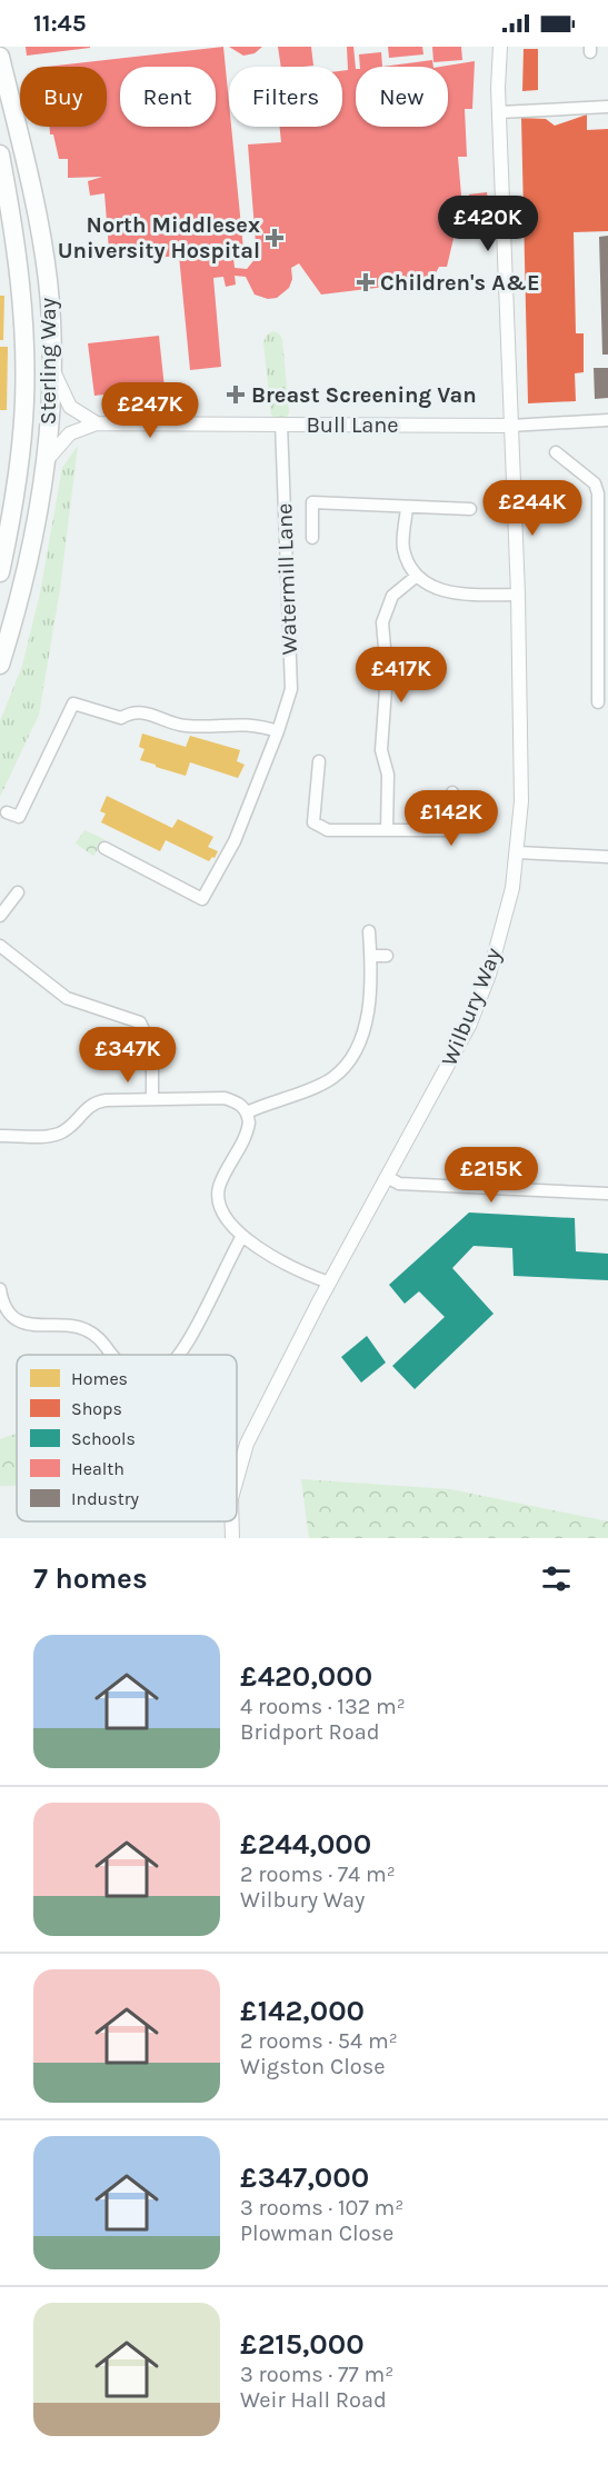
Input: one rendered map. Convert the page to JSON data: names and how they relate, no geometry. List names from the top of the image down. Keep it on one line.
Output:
{"streets":{"highway":["Sterling Way"],"street":["Bull Lane","Watermill Lane","Wilbury Way"]},"crossings":[["Bull Lane","Watermill Lane"],["Bull Lane","Wilbury Way"]],"places":{"health":["North Middlesex University Hospital","Children's A&E","Breast Screening Van"]},"legend":["Homes","Shops","Schools","Health","Industry"],"page":{"status":"11:45","chip":["Buy","Rent","Filters","New"],"price":["£420K","£247K","£244K","£417K","£142K","£347K","£215K"],"heading":"7 homes","list":[{"name":"£420,000","note":"4 rooms · 132 m² · Bridport Road"},{"name":"£244,000","note":"2 rooms · 74 m² · Wilbury Way"},{"name":"£142,000","note":"2 rooms · 54 m² · Wigston Close"},{"name":"£347,000","note":"3 rooms · 107 m² · Plowman Close"},{"name":"£215,000","note":"3 rooms · 77 m² · Weir Hall Road"}]}}
